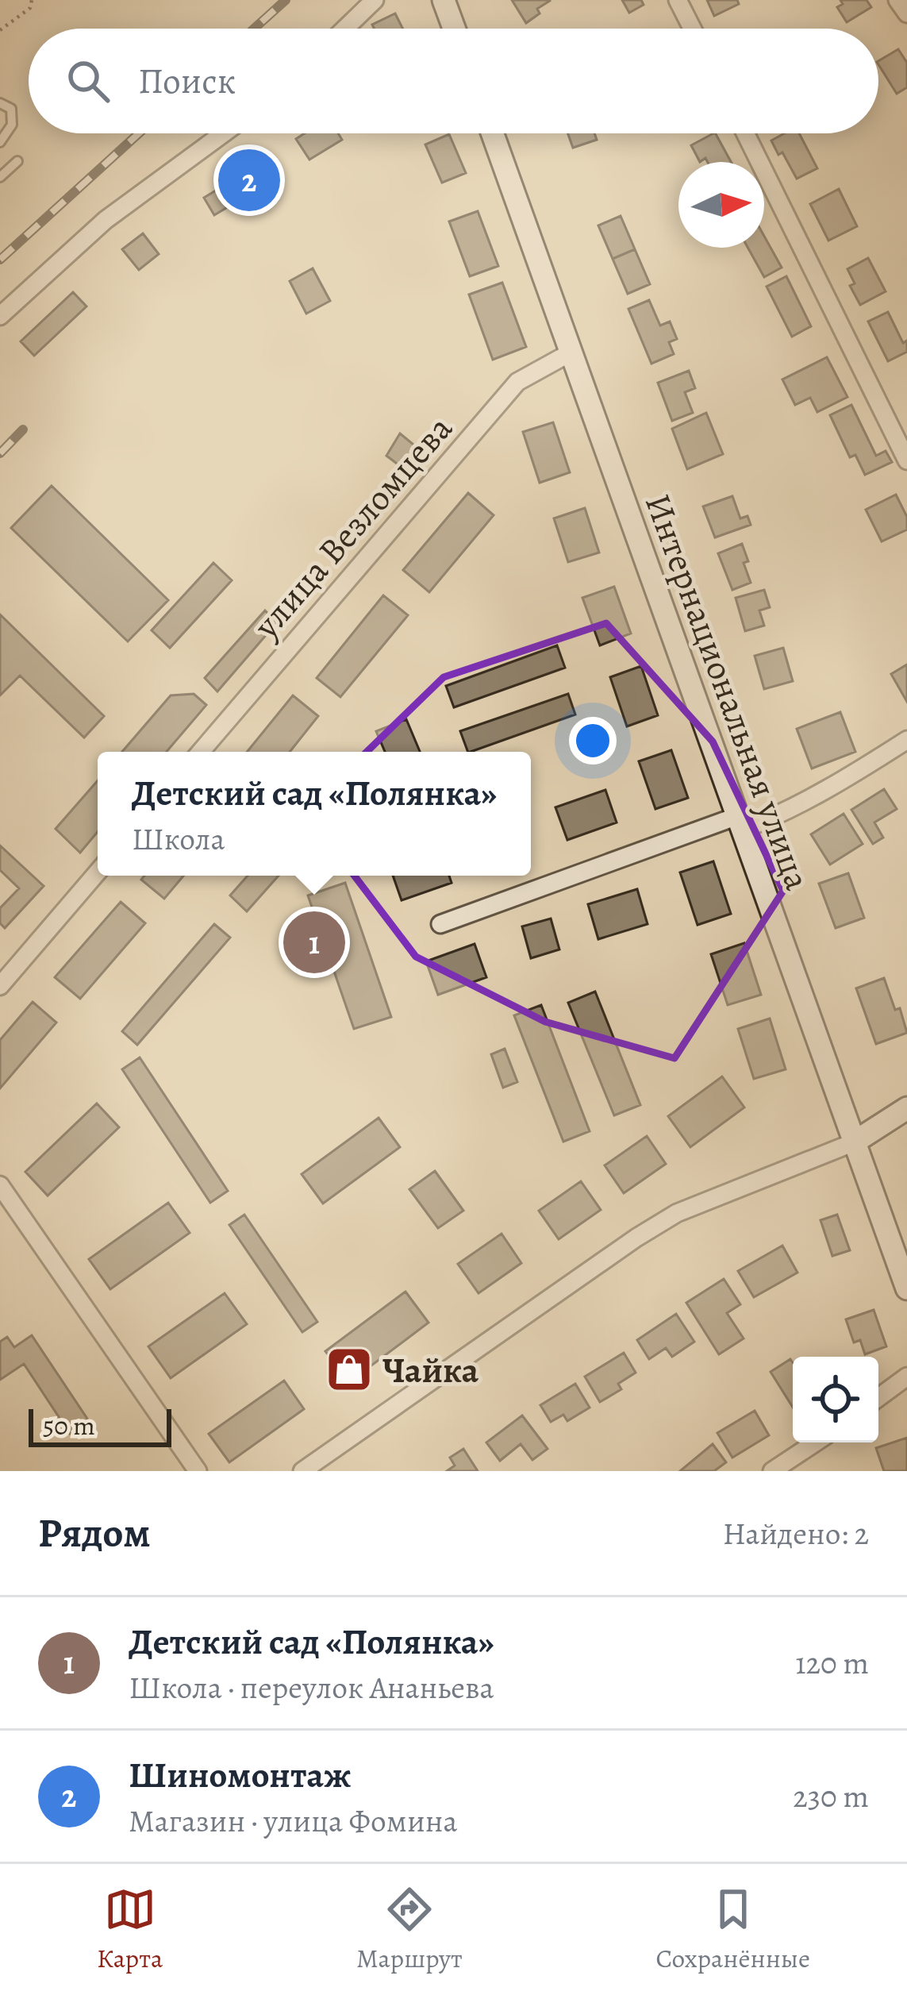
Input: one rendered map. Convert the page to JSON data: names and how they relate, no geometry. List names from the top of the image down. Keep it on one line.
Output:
{"streets":{"street":["улица Везломцева","Интернациональная улица"]},"crossings":[["улица Везломцева","Интернациональная улица"]],"places":{"shop":["Чайка"]},"scale_bar":"50 m","north":"right","page":{"search":"Поиск","pins":["2","1"],"popup":["Детский сад «Полянка»","Школа"],"scale":"50 m","heading":["Рядом","Найдено: 2"],"list":[{"mark":"1","name":"Детский сад «Полянка»","note":"Школа · переулок Ананьева","value":"120 m"},{"mark":"2","name":"Шиномонтаж","note":"Магазин · улица Фомина","value":"230 m"}],"nav":["Карта","Маршрут","Сохранённые"]}}
